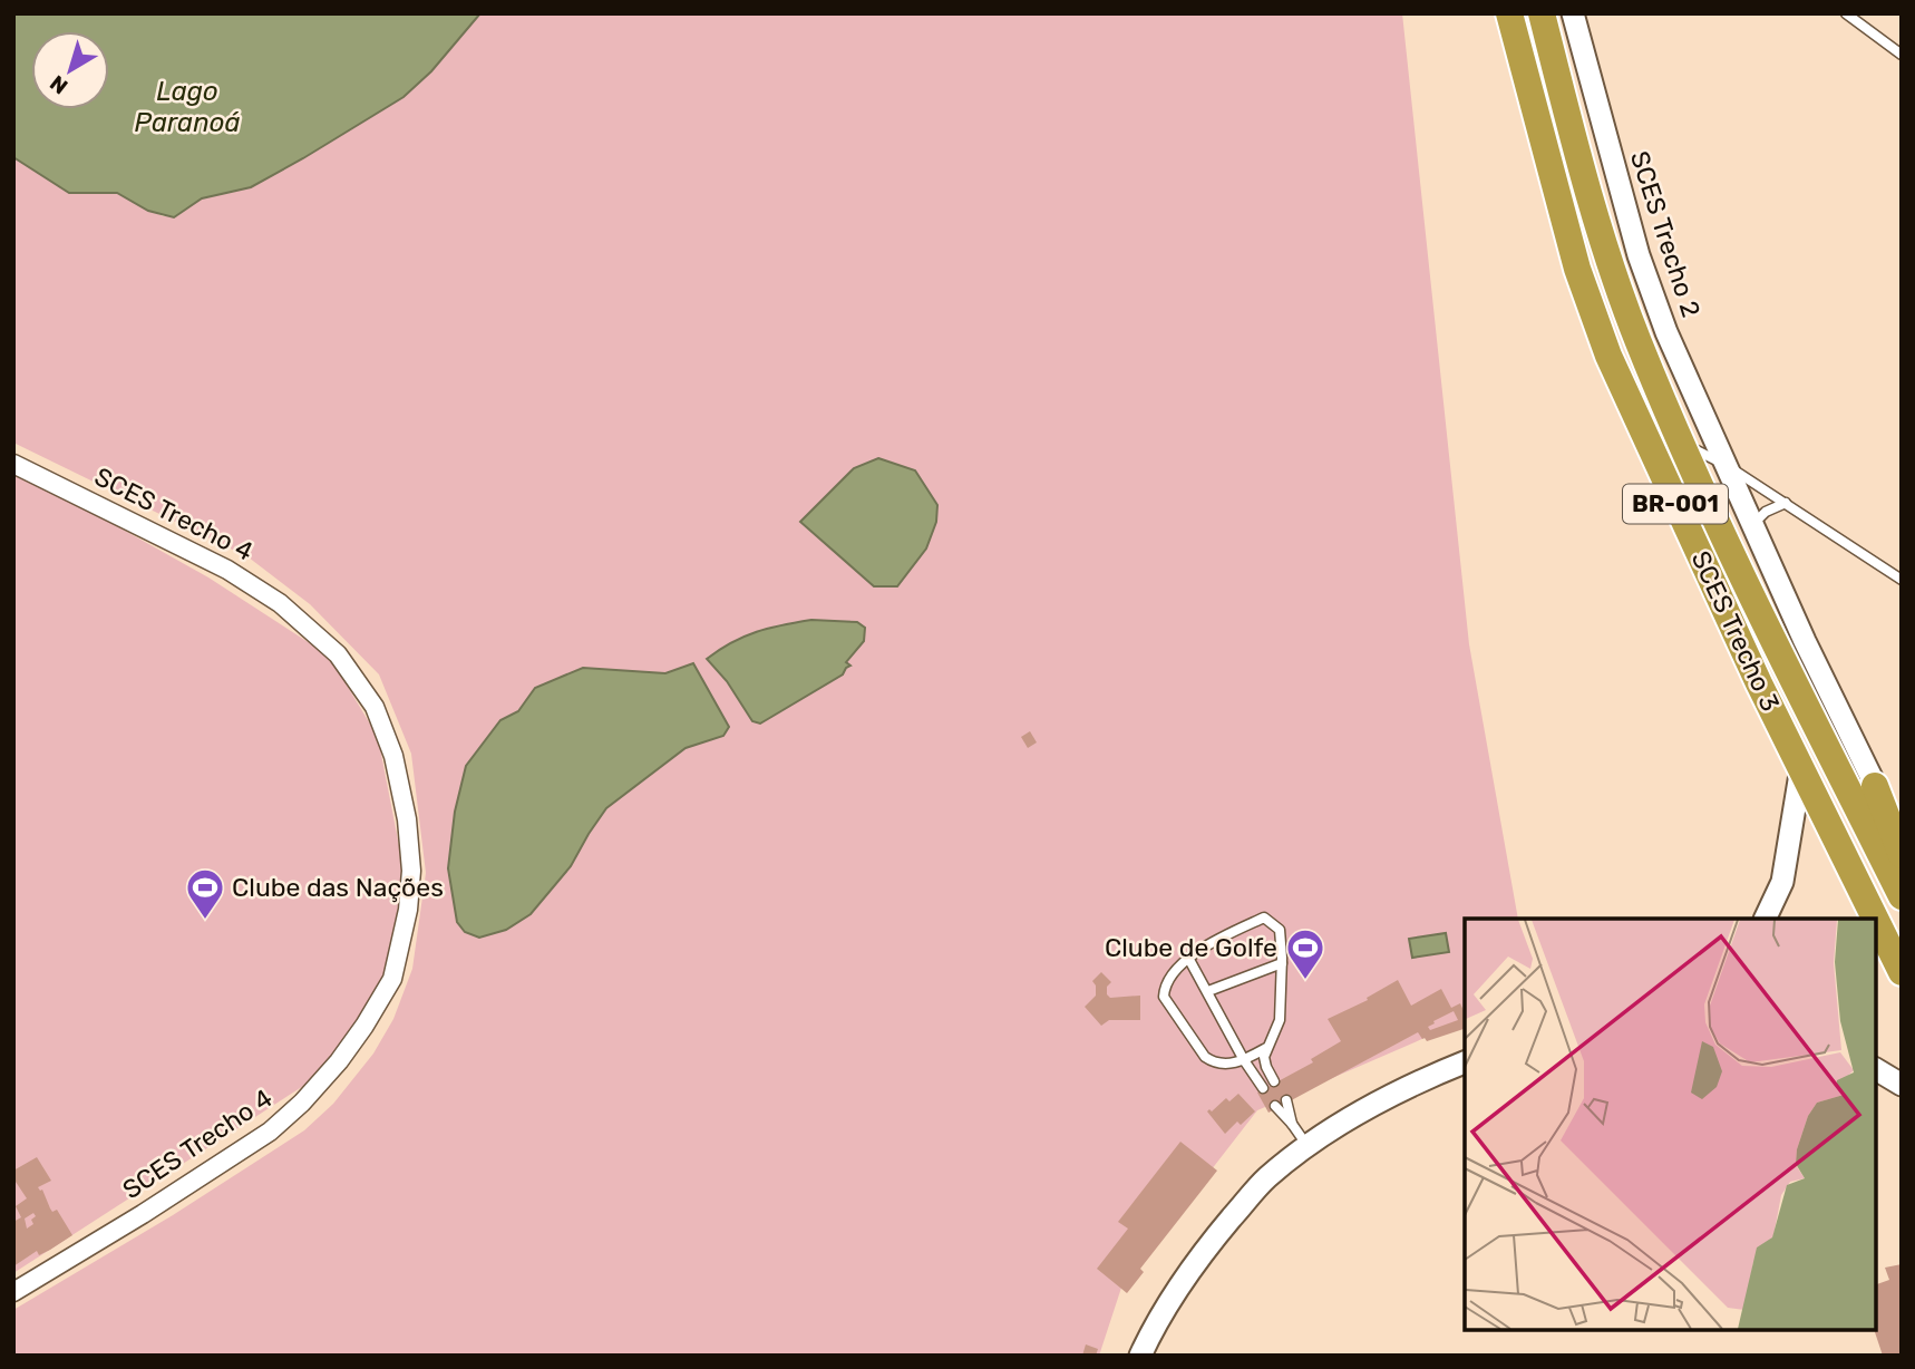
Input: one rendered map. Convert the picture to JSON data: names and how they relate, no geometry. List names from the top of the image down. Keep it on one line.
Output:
{"streets":{"highway":["BR-001","SCES Trecho 3"],"street":["SCES Trecho 2","SCES Trecho 4"]},"water":["Lago Paranoá"],"places":{"sports":["Clube das Nações","Clube de Golfe"]},"north":"bottom left"}
